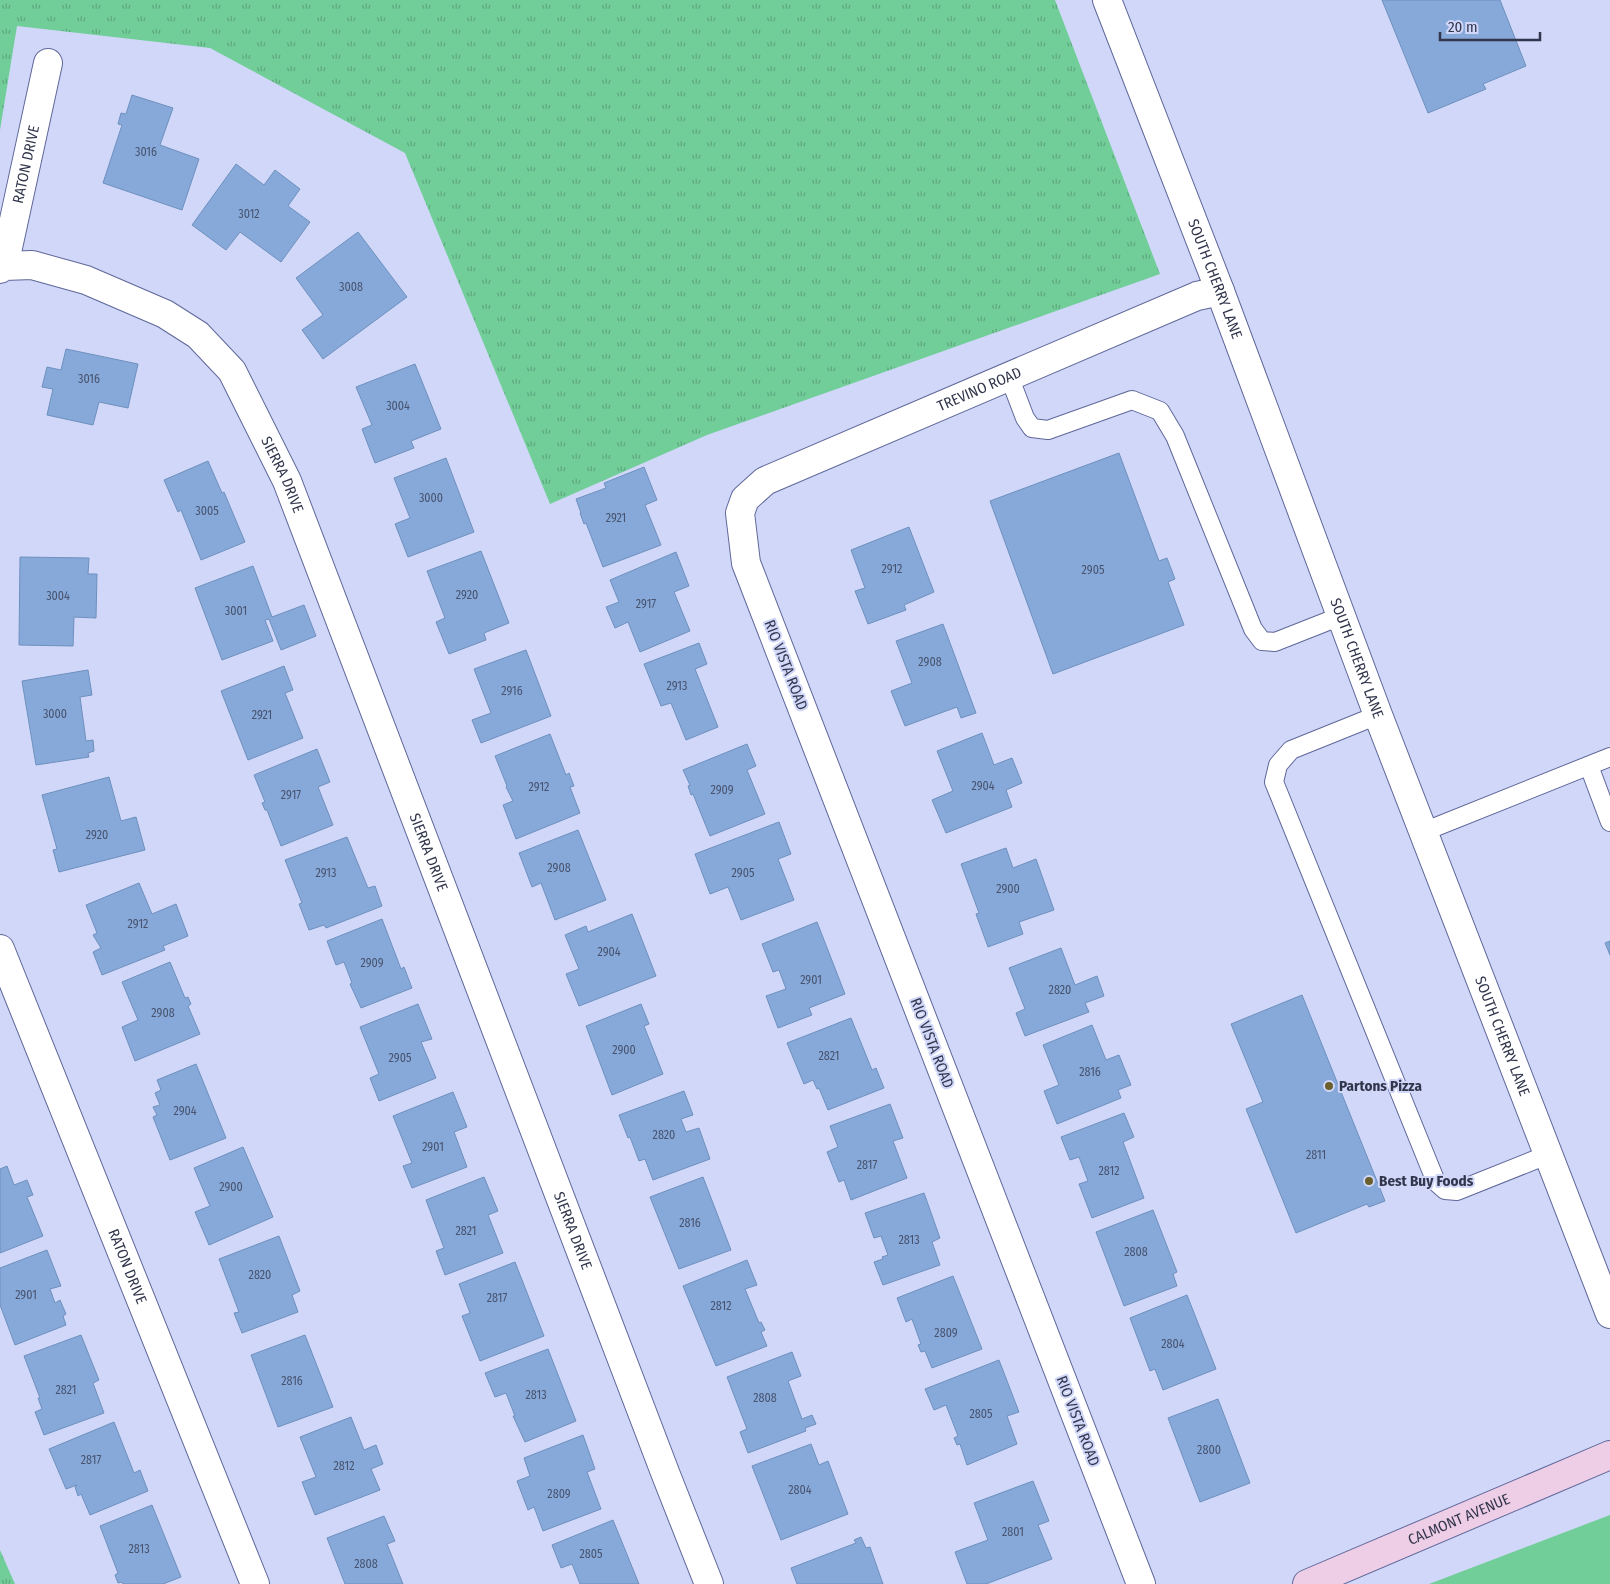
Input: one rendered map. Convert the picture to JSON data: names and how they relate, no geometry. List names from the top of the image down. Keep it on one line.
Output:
{"streets":{"main road":["CALMONT AVENUE"],"street":["RATON DRIVE","SOUTH CHERRY LANE","TREVINO ROAD","SIERRA DRIVE","RIO VISTA ROAD"]},"crossings":[["RATON DRIVE","SIERRA DRIVE"],["SOUTH CHERRY LANE","TREVINO ROAD"],["TREVINO ROAD","RIO VISTA ROAD"]],"places":["Partons Pizza","Best Buy Foods"],"house_numbers":["3016","3012","3008","3016","3004","3000","3005","2921","2912","2905","2920","3004","2917","3001","2908","2913","2916","3000","2921","2904","2912","2909","2917","2920","2908","2913","2905","2900","2912","2904","2909","2901","2820","2908","2900","2821","2905","2816","2904","2820","2901","2811","2817","2812","2900","2816","2821","2813","2808","2820","2901","2817","2812","2809","2804","2816","2821","2813","2808","2805","2800","2817","2812","2804","2809","2801","2813","2805","2808"],"scale_bar":"20 m"}
